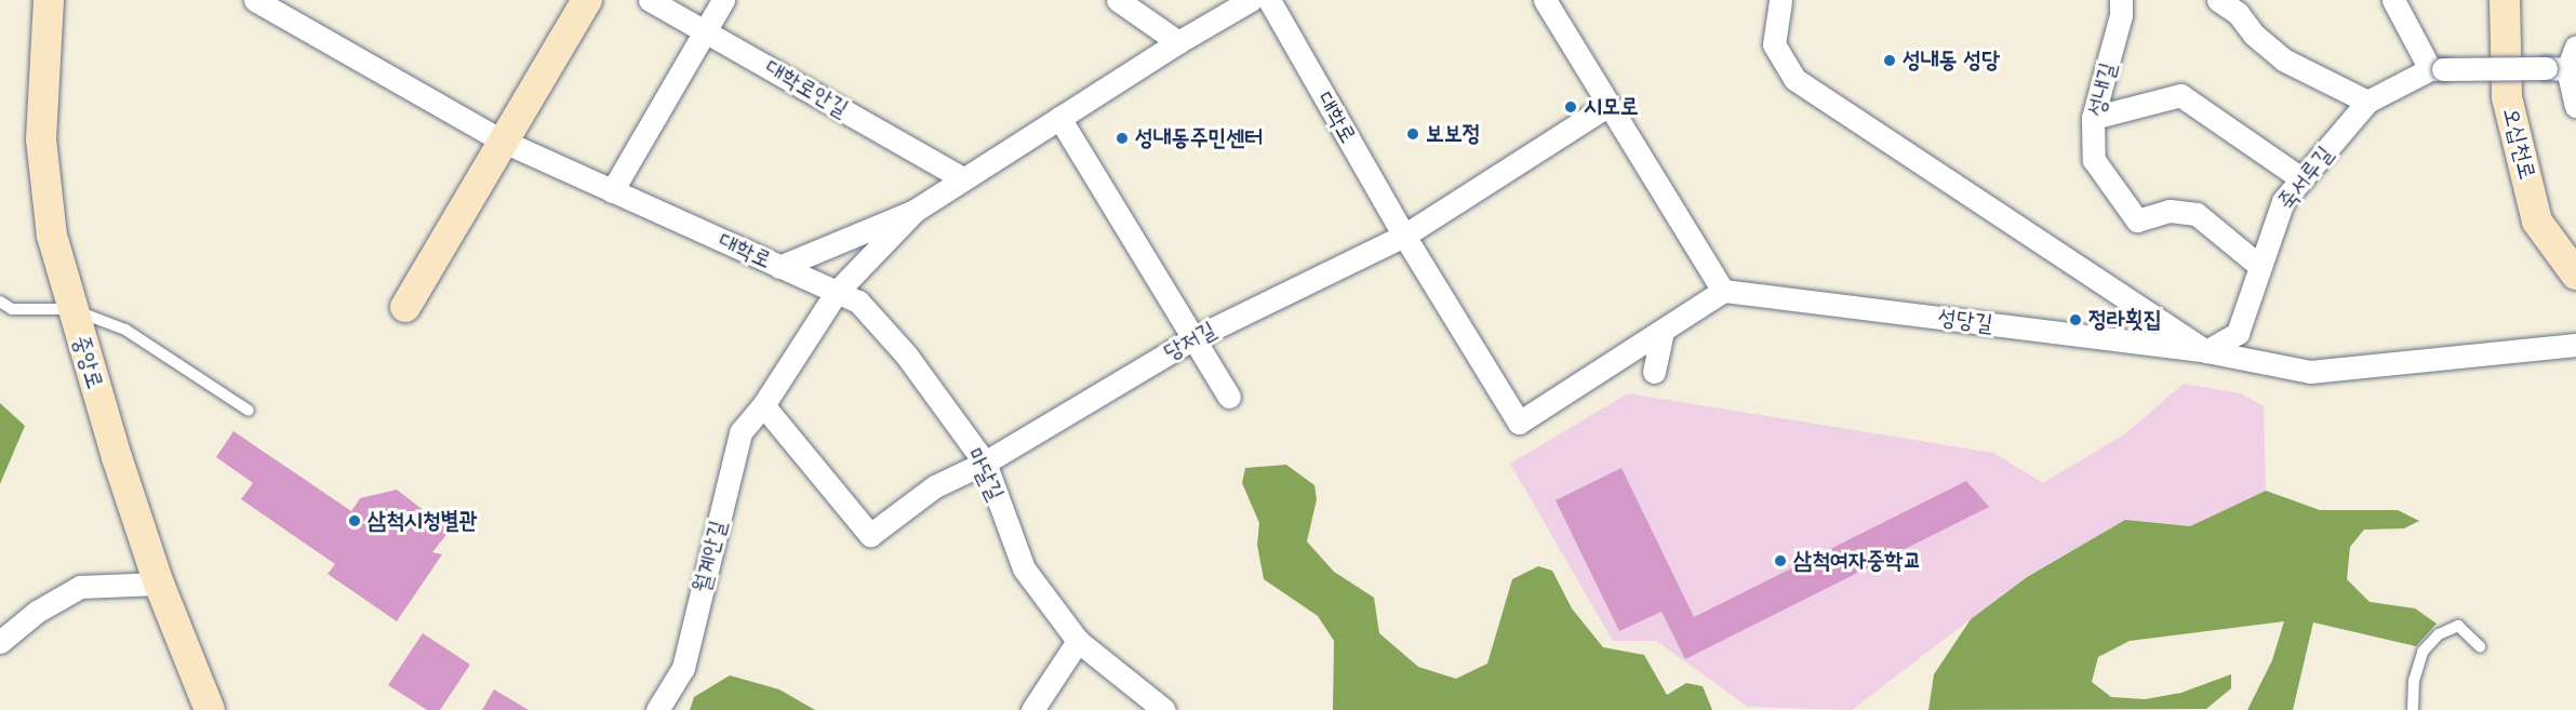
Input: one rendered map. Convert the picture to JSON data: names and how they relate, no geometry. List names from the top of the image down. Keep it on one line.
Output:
{"streets":{"street":["대학로안길","성내길","대학로","오십천로","죽서루길","성당길","당저길","중앙로","마달길","월계안길"]},"crossings":[["대학로안길","대학로"],["성내길","죽서루길"],["대학로","당저길"],["대학로","마달길"],["대학로","월계안길"],["죽서루길","성당길"],["당저길","마달길"],["마달길","월계안길"]],"places":["성내동 성당","시모로","보보정","성내동주민센터","정라횟집","삼척시청별관","삼척여자중학교"]}
